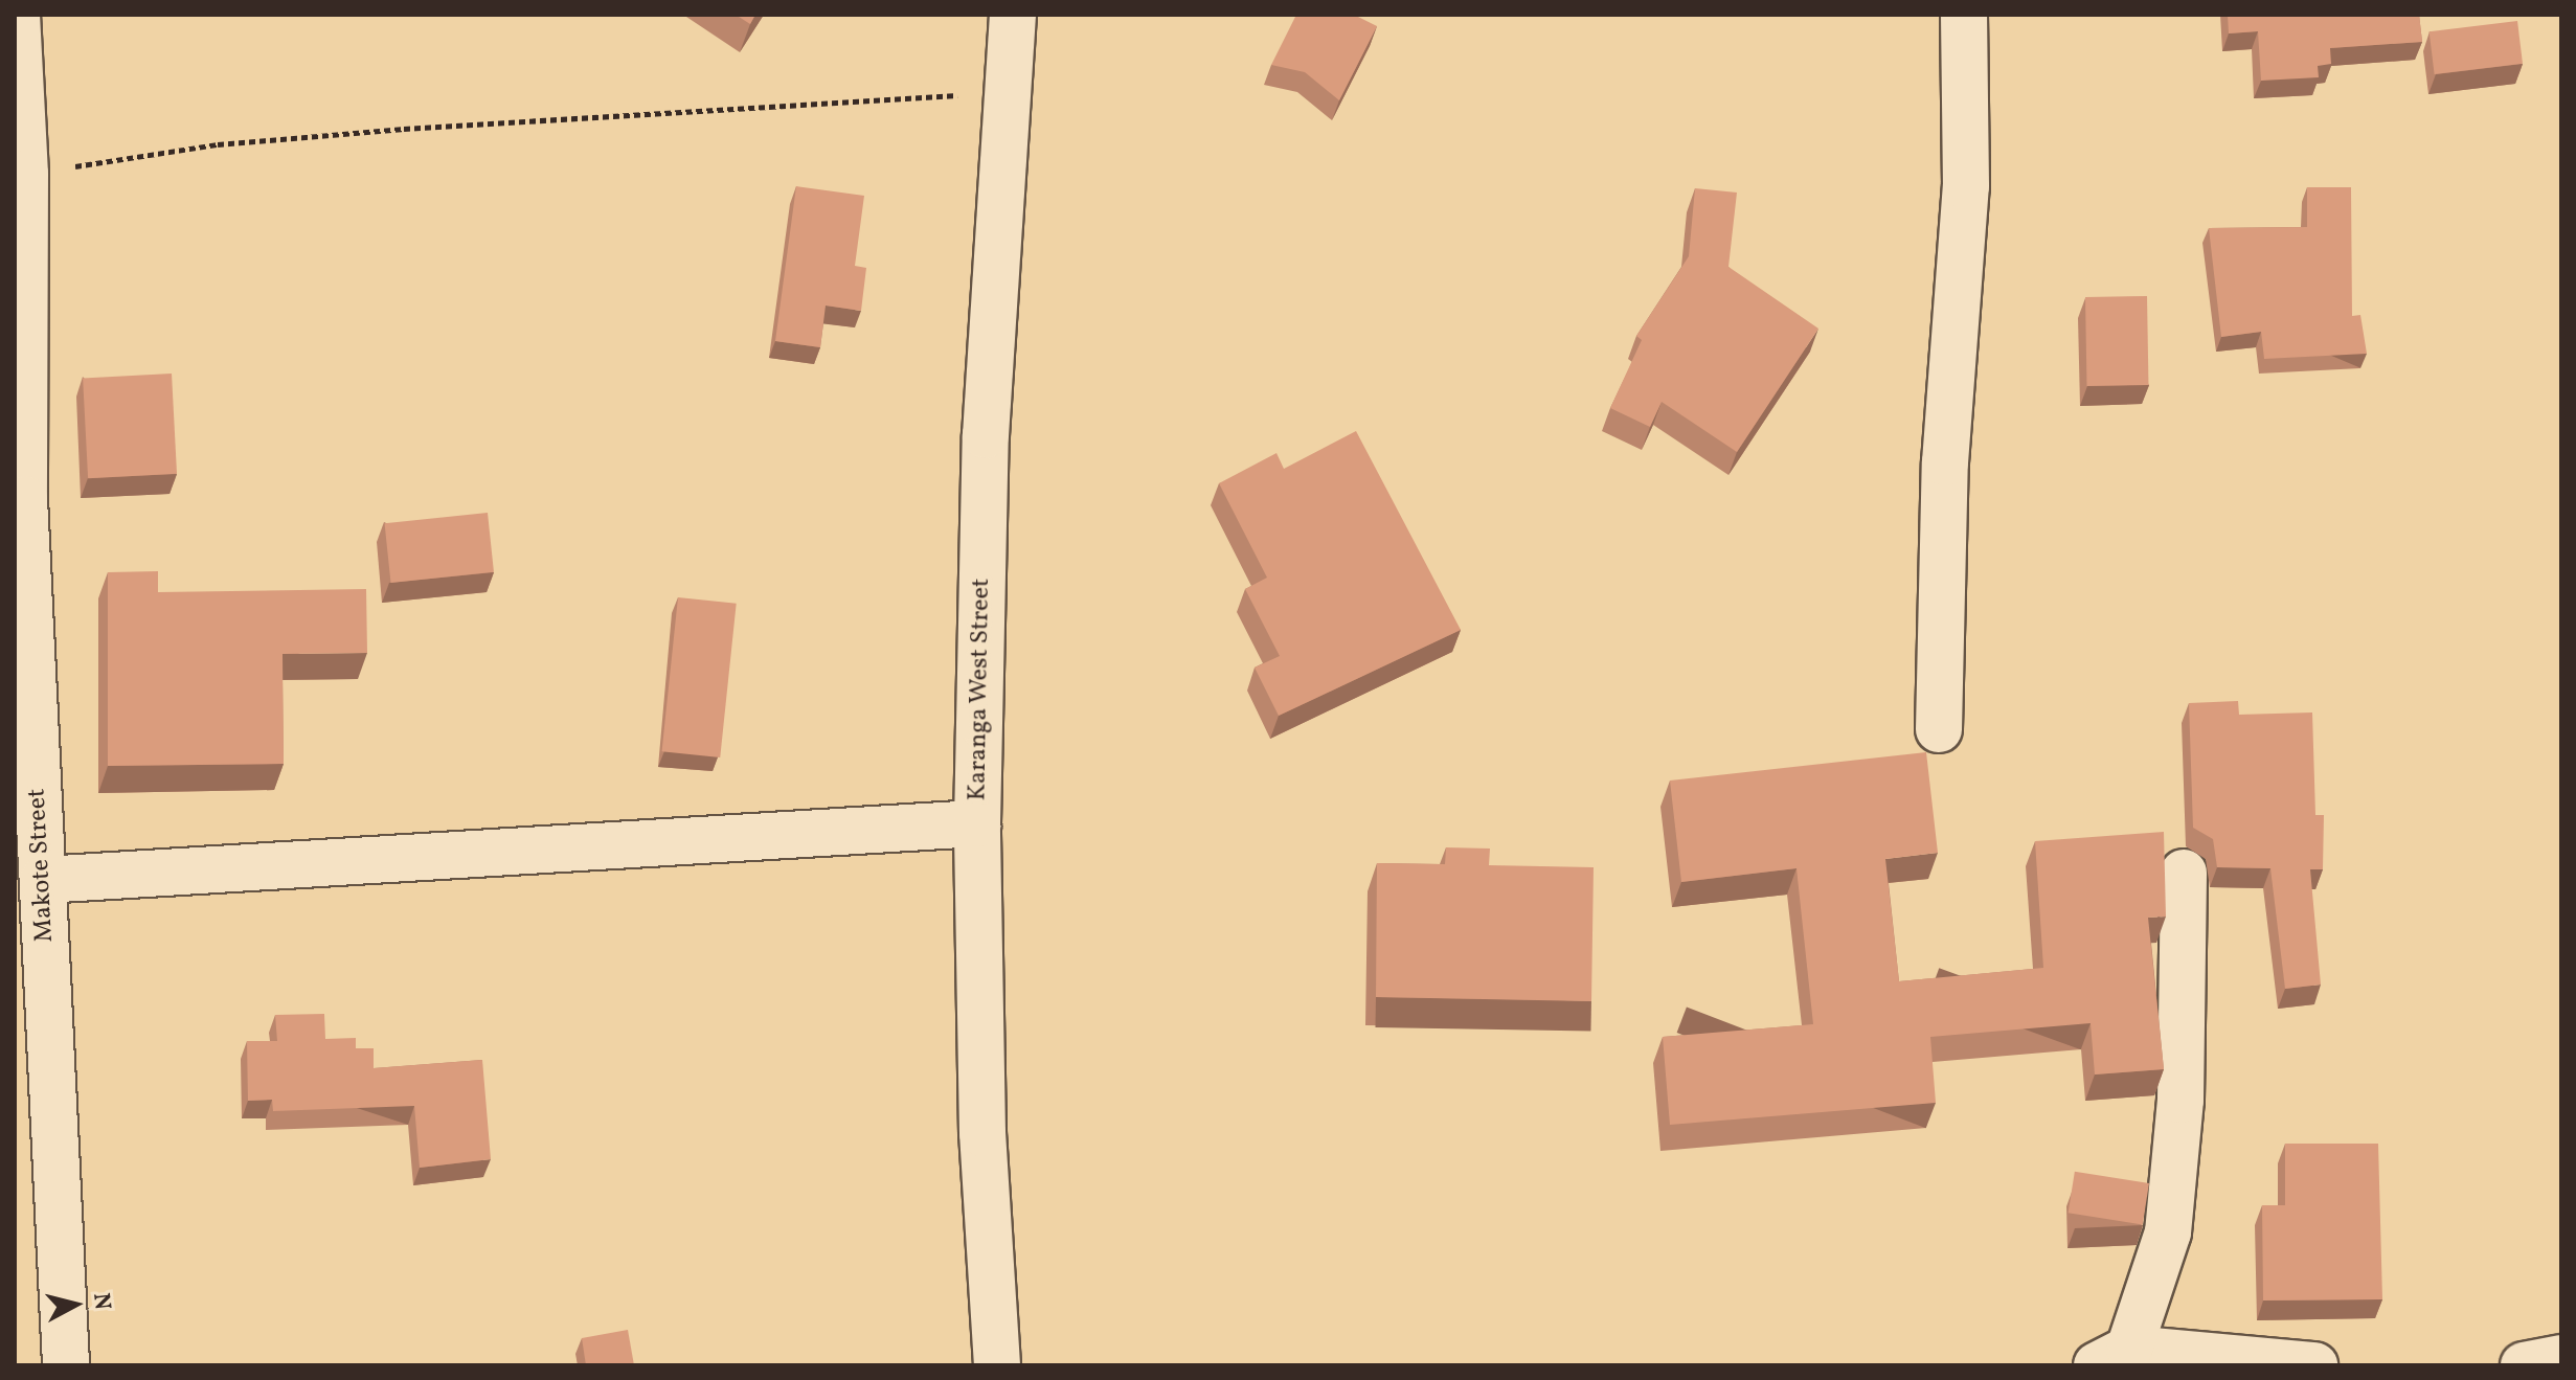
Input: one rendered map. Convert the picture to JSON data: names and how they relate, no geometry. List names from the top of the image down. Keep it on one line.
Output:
{"streets":{"street":["Karanga West Street","Makote Street"]},"north":"right"}
